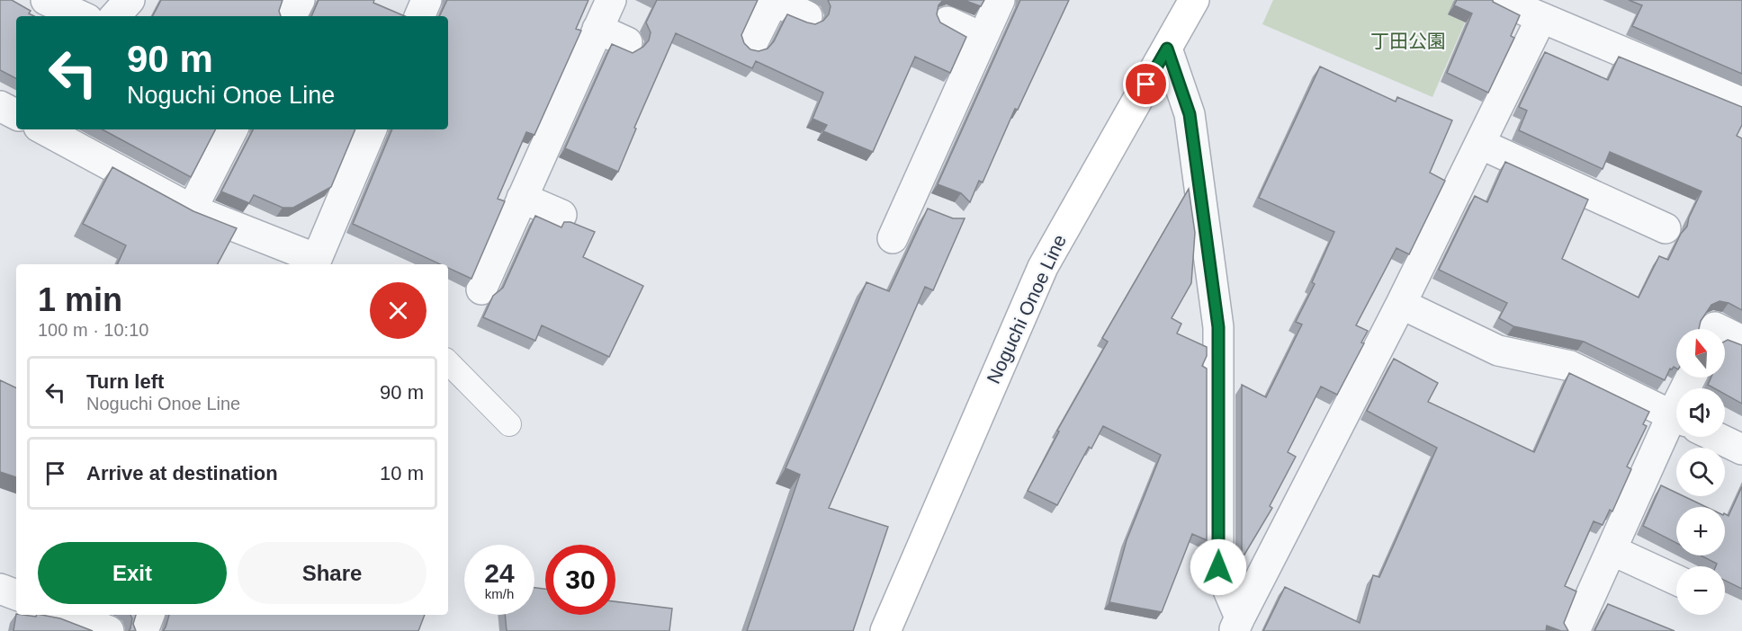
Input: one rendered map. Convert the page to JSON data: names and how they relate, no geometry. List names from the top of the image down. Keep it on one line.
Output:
{"streets":{"main road":["Noguchi Onoe Line"]},"parks":["丁田公園"],"north":"top","page":{"turn":["90 m","Noguchi Onoe Line"],"heading":["1 min","100 m · 10:10"],"map_buttons":["+","−"],"list":[{"name":"Turn left","note":"Noguchi Onoe Line","value":"90 m"},{"name":"Arrive at destination","value":"10 m"}],"buttons":["Exit","Share"],"speed":"24 km/h","limit":"30"}}
